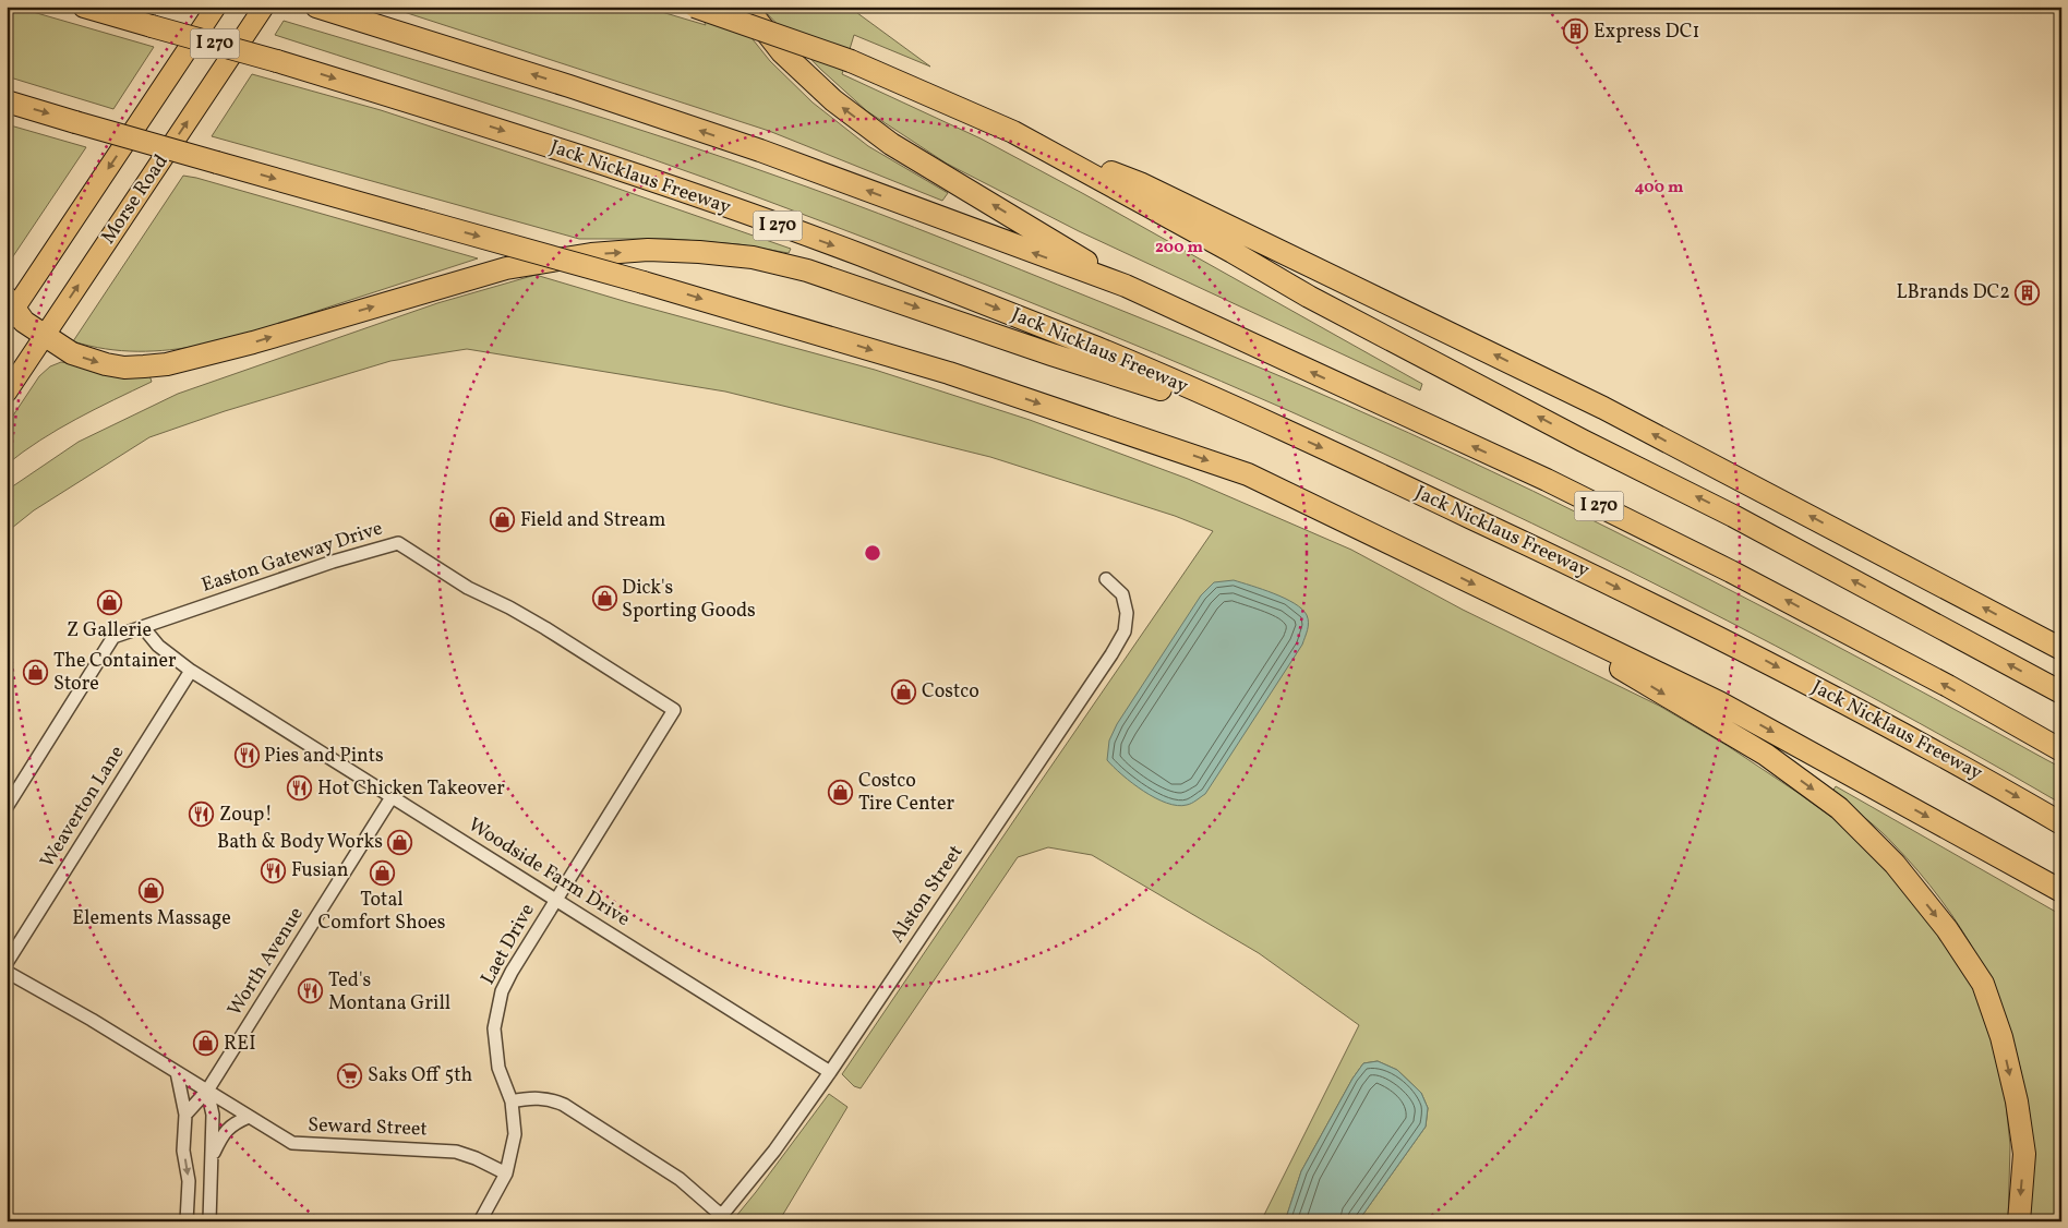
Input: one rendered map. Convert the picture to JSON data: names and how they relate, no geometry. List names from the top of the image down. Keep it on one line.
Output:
{"streets":{"highway":["I 270","Jack Nicklaus Freeway"],"main road":["Morse Road"],"street":["Easton Gateway Drive","Weaverton Lane","Woodside Farm Drive","Alston Street","Laet Drive","Worth Avenue","Seward Street"]},"crossings":[["Easton Gateway Drive","Woodside Farm Drive"],["Easton Gateway Drive","Laet Drive"],["Weaverton Lane","Woodside Farm Drive"],["Woodside Farm Drive","Alston Street"],["Woodside Farm Drive","Laet Drive"],["Woodside Farm Drive","Worth Avenue"],["Laet Drive","Seward Street"],["Worth Avenue","Seward Street"]],"places":{"building":["Express DC1","LBrands DC2"],"shop":["Field and Stream","Dick's Sporting Goods","Z Gallerie","The Container Store","Costco","Costco Tire Center","Bath & Body Works","Total Comfort Shoes","Elements Massage","REI"],"restaurant":["Pies and Pints","Hot Chicken Takeover","Zoup!","Fusian","Ted's Montana Grill"],"supermarket":["Saks Off 5th"]},"rings":["400 m","200 m"]}
